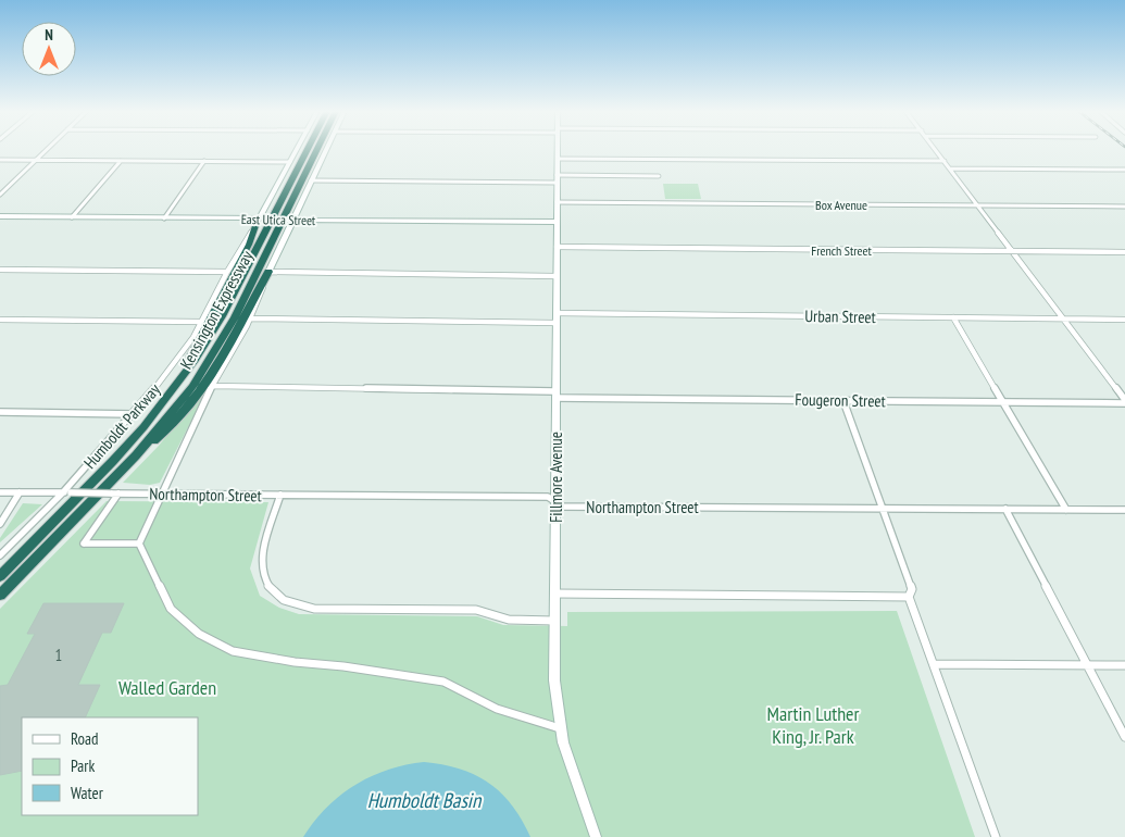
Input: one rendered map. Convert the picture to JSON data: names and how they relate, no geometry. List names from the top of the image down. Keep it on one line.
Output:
{"streets":{"highway":["Kensington Expressway"],"street":["Box Avenue","East Utica Street","French Street","Urban Street","Fougeron Street","Humboldt Parkway","Fillmore Avenue","Northampton Street"]},"crossings":[["Box Avenue","Fillmore Avenue"],["East Utica Street","Humboldt Parkway"],["East Utica Street","Fillmore Avenue"],["French Street","Fillmore Avenue"],["Urban Street","Fillmore Avenue"],["Fougeron Street","Fillmore Avenue"],["Humboldt Parkway","Northampton Street"],["Fillmore Avenue","Northampton Street"]],"water":["Humboldt Basin"],"parks":["Walled Garden","Martin Luther King, Jr. Park"],"house_numbers":["1"],"legend":["Road","Park","Water"],"north":"top"}
